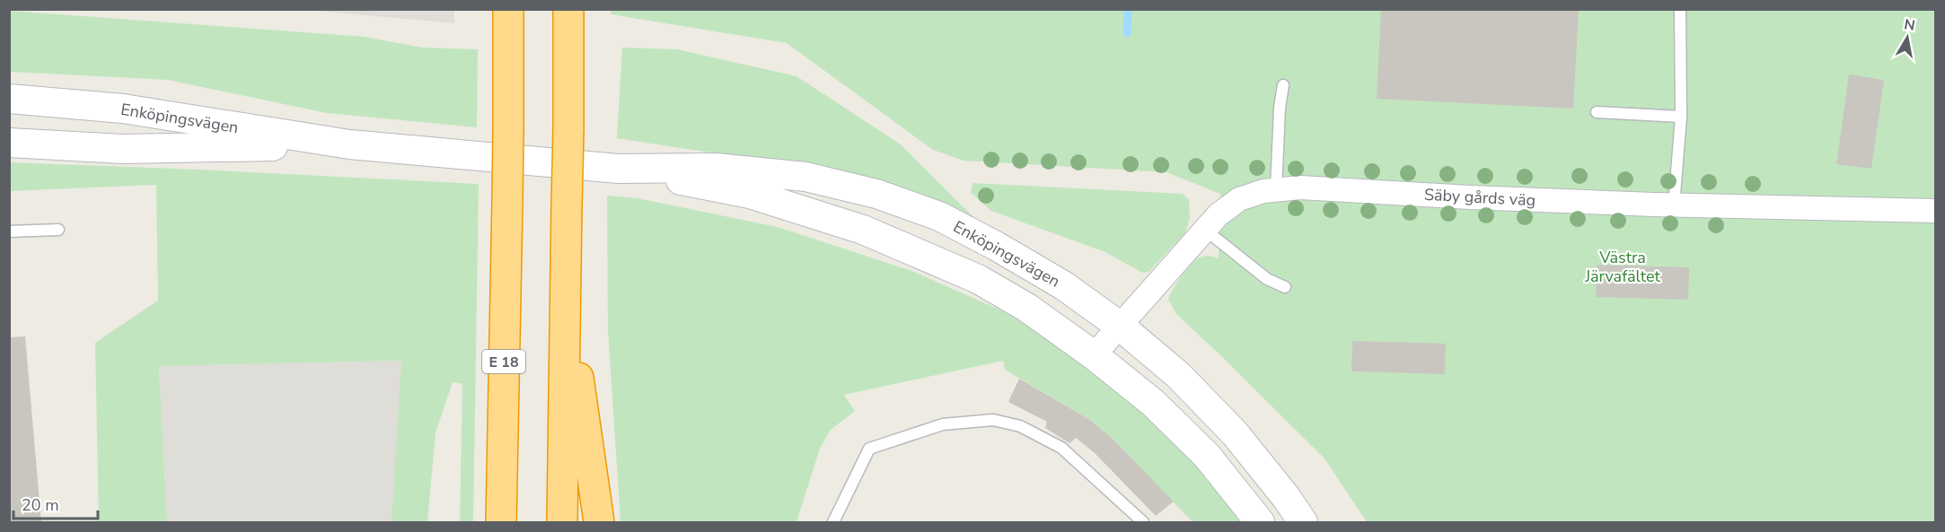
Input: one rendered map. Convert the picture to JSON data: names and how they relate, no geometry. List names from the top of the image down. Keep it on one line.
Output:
{"streets":{"highway":["E 18"],"street":["Enköpingsvägen","Säby gårds väg"]},"crossings":[["Enköpingsvägen","Säby gårds väg"]],"parks":["Västra Järvafältet"],"scale_bar":"20 m","north":"top"}
